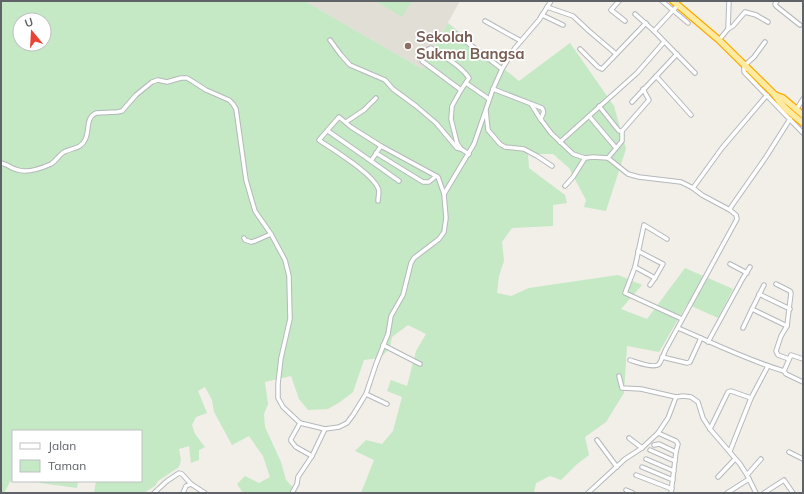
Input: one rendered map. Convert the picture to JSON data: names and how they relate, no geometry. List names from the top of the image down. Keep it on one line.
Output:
{"places":["Sekolah Sukma Bangsa"],"legend":["Jalan","Taman"],"north":"top"}
